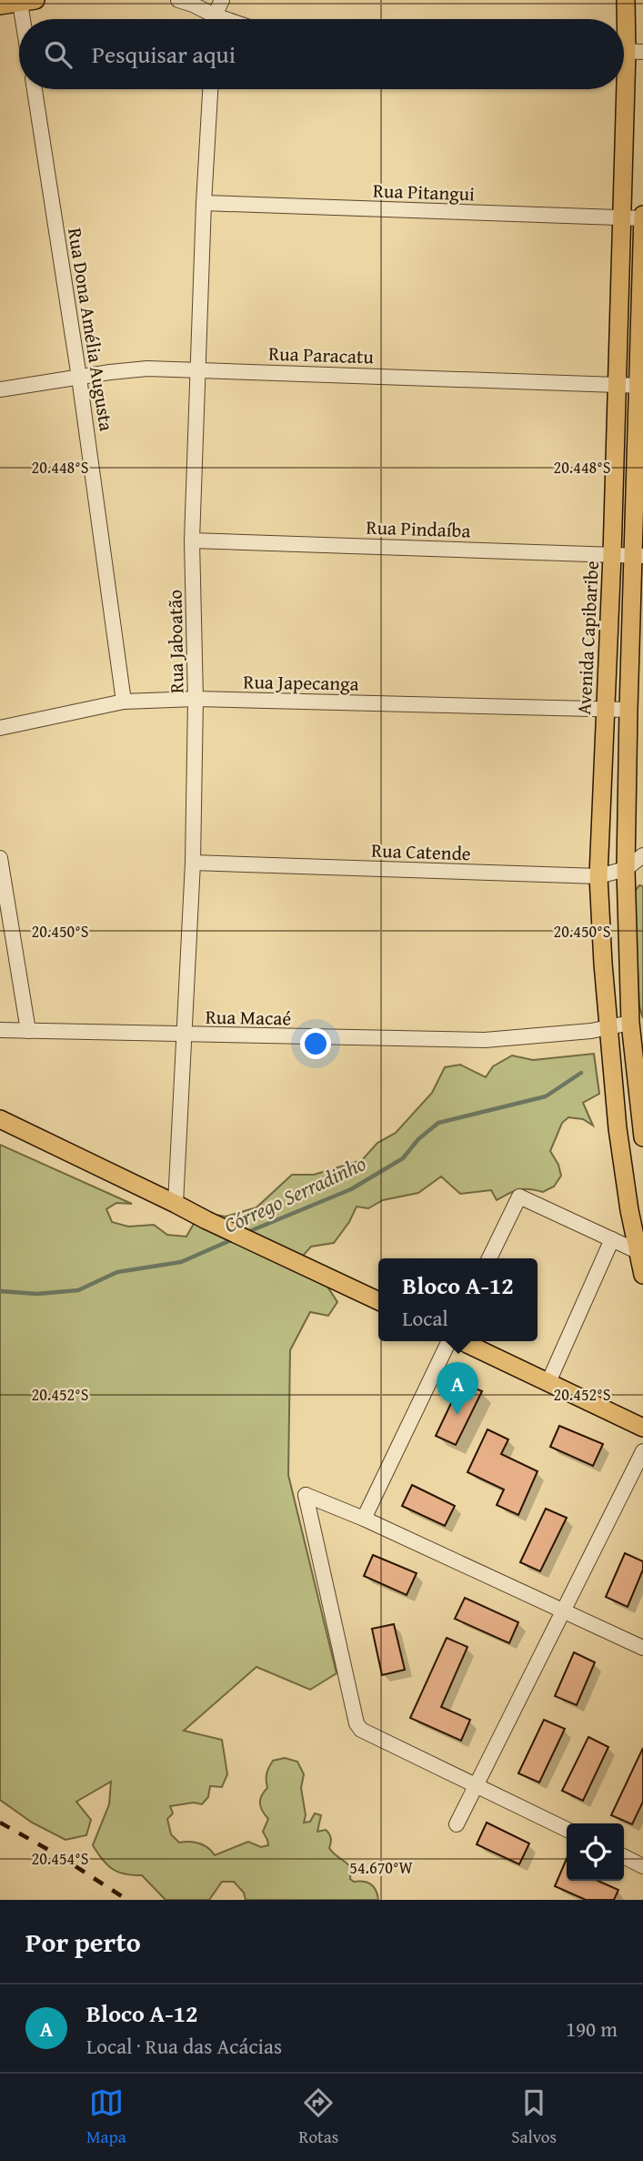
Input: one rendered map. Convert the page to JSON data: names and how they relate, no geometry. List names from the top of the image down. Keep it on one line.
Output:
{"streets":{"main road":["Avenida Capibaribe"],"street":["Rua Pitangui","Rua Dona Amélia Augusta","Rua Paracatu","Rua Pindaíba","Rua Jaboatão","Rua Japecanga","Rua Catende","Rua Macaé"]},"crossings":[["Rua Pitangui","Avenida Capibaribe"],["Rua Pitangui","Rua Jaboatão"],["Rua Dona Amélia Augusta","Rua Paracatu"],["Rua Dona Amélia Augusta","Rua Japecanga"],["Rua Paracatu","Avenida Capibaribe"],["Rua Paracatu","Rua Jaboatão"],["Rua Pindaíba","Avenida Capibaribe"],["Rua Pindaíba","Rua Jaboatão"],["Avenida Capibaribe","Rua Japecanga"],["Avenida Capibaribe","Rua Catende"],["Avenida Capibaribe","Rua Macaé"],["Rua Jaboatão","Rua Japecanga"],["Rua Jaboatão","Rua Catende"],["Rua Jaboatão","Rua Macaé"]],"water":["Córrego Serradinho"],"page":{"search":"Pesquisar aqui","popup":["Bloco A-12","Local"],"pins":"A","heading":"Por perto","list":[{"mark":"A","name":"Bloco A-12","note":"Local · Rua das Acácias","value":"190 m"}],"nav":["Mapa","Rotas","Salvos"]},"coordinates":["20.448°S","20.450°S","20.452°S","20.454°S","54.670°W"]}
